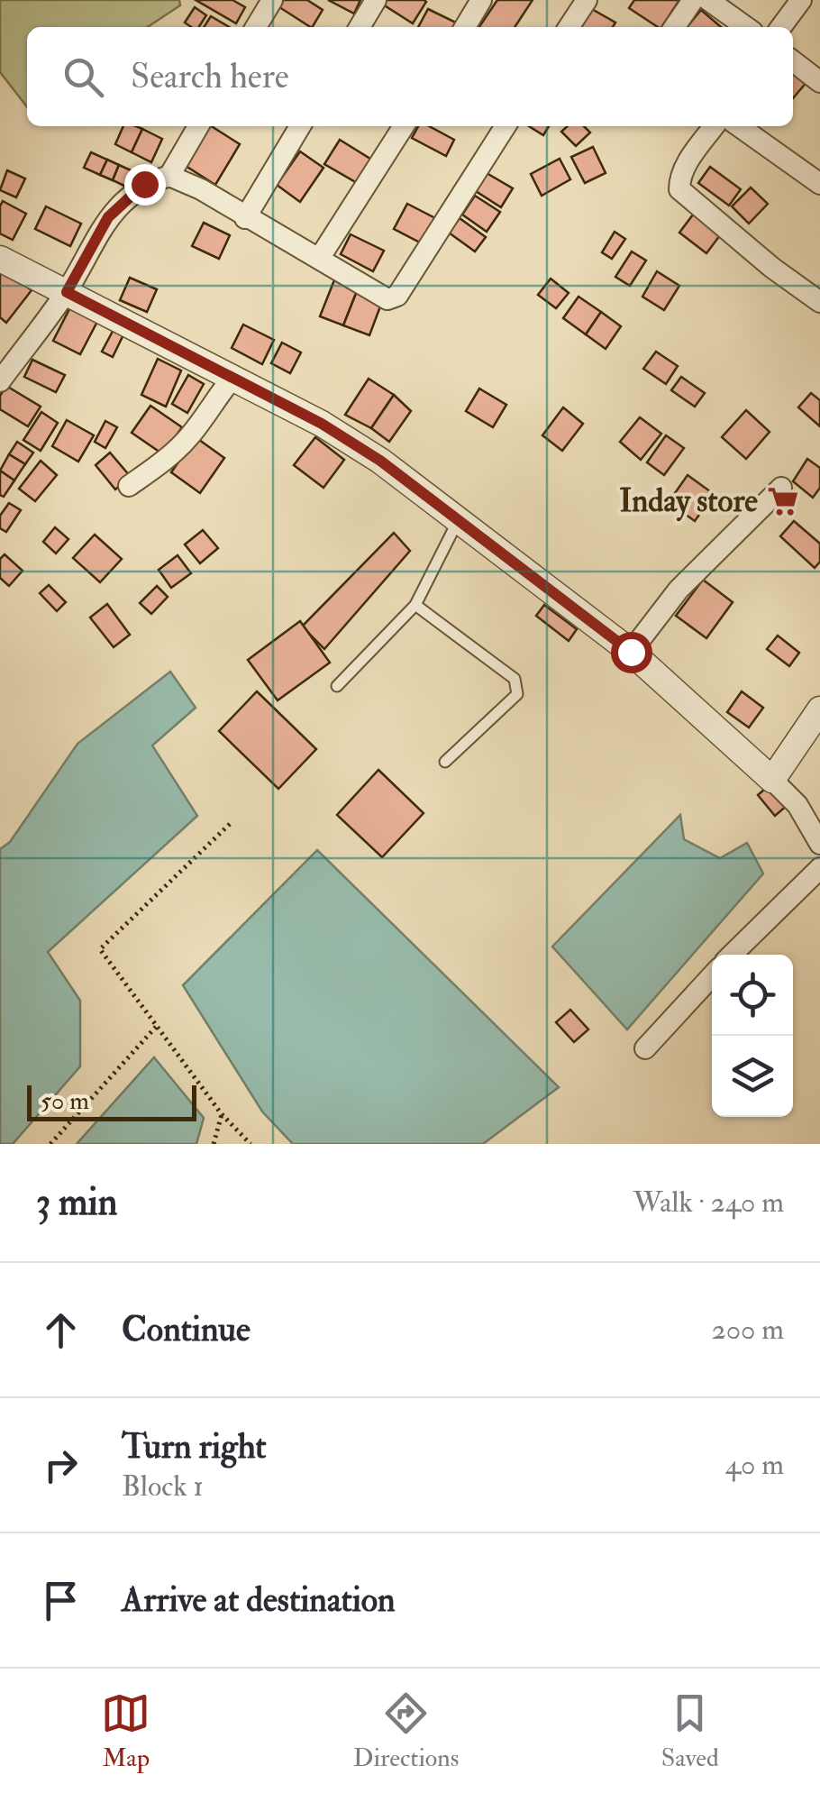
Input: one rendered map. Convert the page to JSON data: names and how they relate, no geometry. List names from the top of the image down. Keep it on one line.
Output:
{"places":{"supermarket":["Inday store"]},"scale_bar":"50 m","page":{"search":"Search here","scale":"50 m","heading":["3 min","Walk · 240 m"],"list":[["Continue","200 m"],["Turn right","Block 1","40 m"],"Arrive at destination"],"nav":["Map","Directions","Saved"]}}
